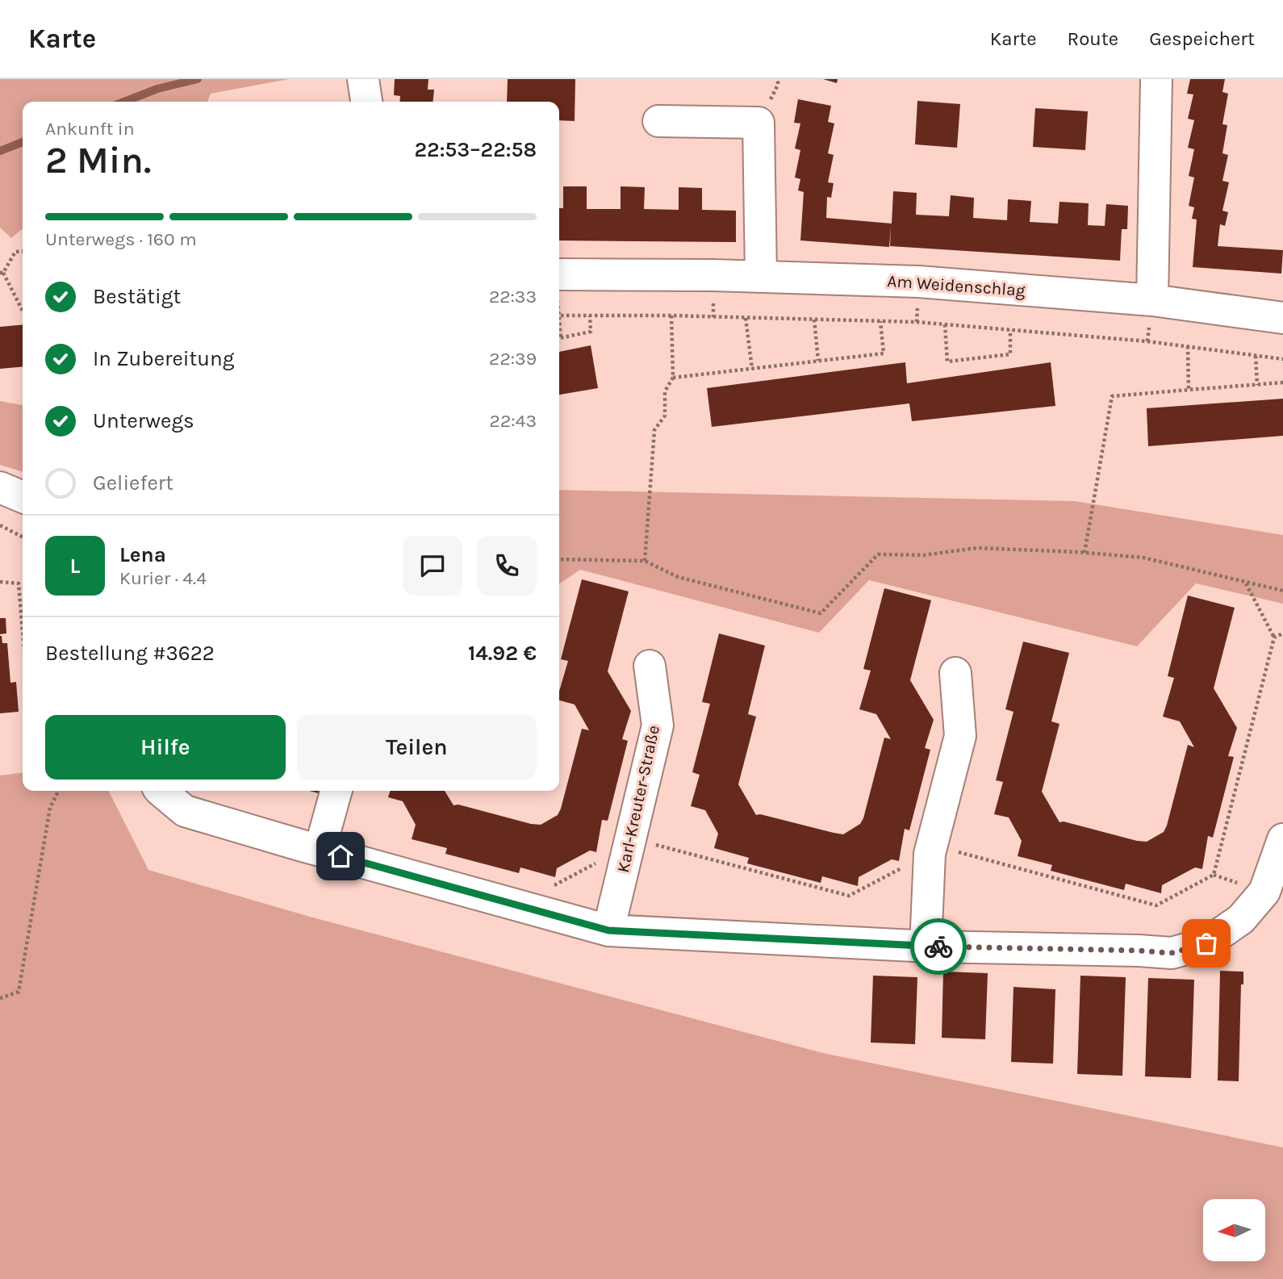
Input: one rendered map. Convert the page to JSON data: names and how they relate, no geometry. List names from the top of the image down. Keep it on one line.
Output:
{"streets":{"street":["Am Weidenschlag","Karl-Kreuter-Straße"]},"north":"left","page":{"header":"Karte","nav":["Karte","Route","Gespeichert"],"heading":["2 Min.","Ankunft in","22:53–22:58"],"panel":["Lena","Kurier · 4.4","Bestellung #3622","14.92 €"],"bar":"Unterwegs · 160 m","list":[["Bestätigt","22:33"],["In Zubereitung","22:39"],["Unterwegs","22:43"],"Geliefert"],"round":"L","buttons":["Hilfe","Teilen"]}}
